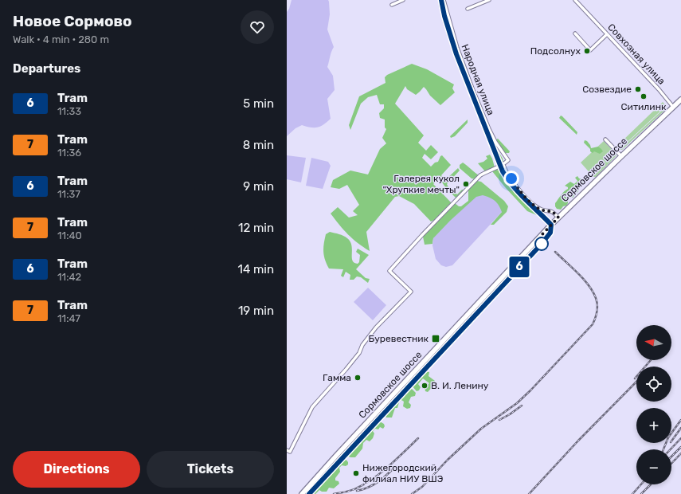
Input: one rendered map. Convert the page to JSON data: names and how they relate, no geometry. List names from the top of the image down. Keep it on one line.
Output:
{"streets":{"main road":["Сормовское шоссе"],"street":["Совхозная улица","Народная улица"]},"crossings":[["Совхозная улица","Сормовское шоссе"]],"places":{"other":["Подсолнух","Созвездие","Ситилинк","Галерея кукол \"Хрупкие мечты\"","Гамма","В. И. Ленину","Нижегородский филиал НИУ ВШЭ"],"transit":["Буревестник"]},"lines":["tram line 6"],"north":"left","page":{"heading":[["Новое Сормово","Walk · 4 min · 280 m"],"Departures"],"on_map":"6","list":[{"mark":"6","name":"Tram","note":"11:33","value":"5 min"},{"mark":"7","name":"Tram","note":"11:36","value":"8 min"},{"mark":"6","name":"Tram","note":"11:37","value":"9 min"},{"mark":"7","name":"Tram","note":"11:40","value":"12 min"},{"mark":"6","name":"Tram","note":"11:42","value":"14 min"},{"mark":"7","name":"Tram","note":"11:47","value":"19 min"}],"map_buttons":["+","−"],"buttons":["Directions","Tickets"]}}
